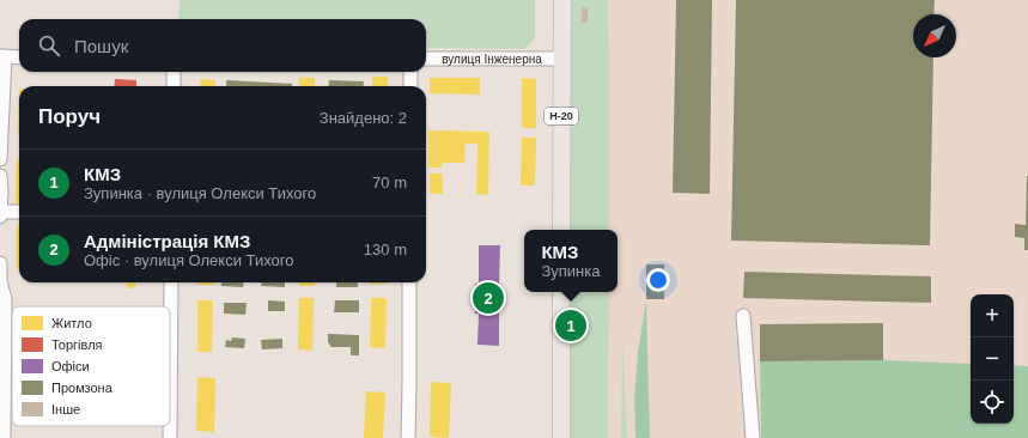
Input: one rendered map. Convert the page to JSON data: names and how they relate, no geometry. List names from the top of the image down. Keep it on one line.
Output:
{"streets":{"main road":["Н-20"],"street":["вулиця Інженерна"]},"crossings":[["вулиця Інженерна","Н-20"]],"legend":["Житло","Торгівля","Офіси","Промзона","Інше"],"north":"bottom left","page":{"search":"Пошук","heading":["Поруч","Знайдено: 2"],"list":[{"mark":"1","name":"КМЗ","note":"Зупинка · вулиця Олекси Тихого","value":"70 m"},{"mark":"2","name":"Адміністрація КМЗ","note":"Офіс · вулиця Олекси Тихого","value":"130 m"}],"popup":["КМЗ","Зупинка"],"pins":["2","1"],"map_buttons":["+","−"]}}
